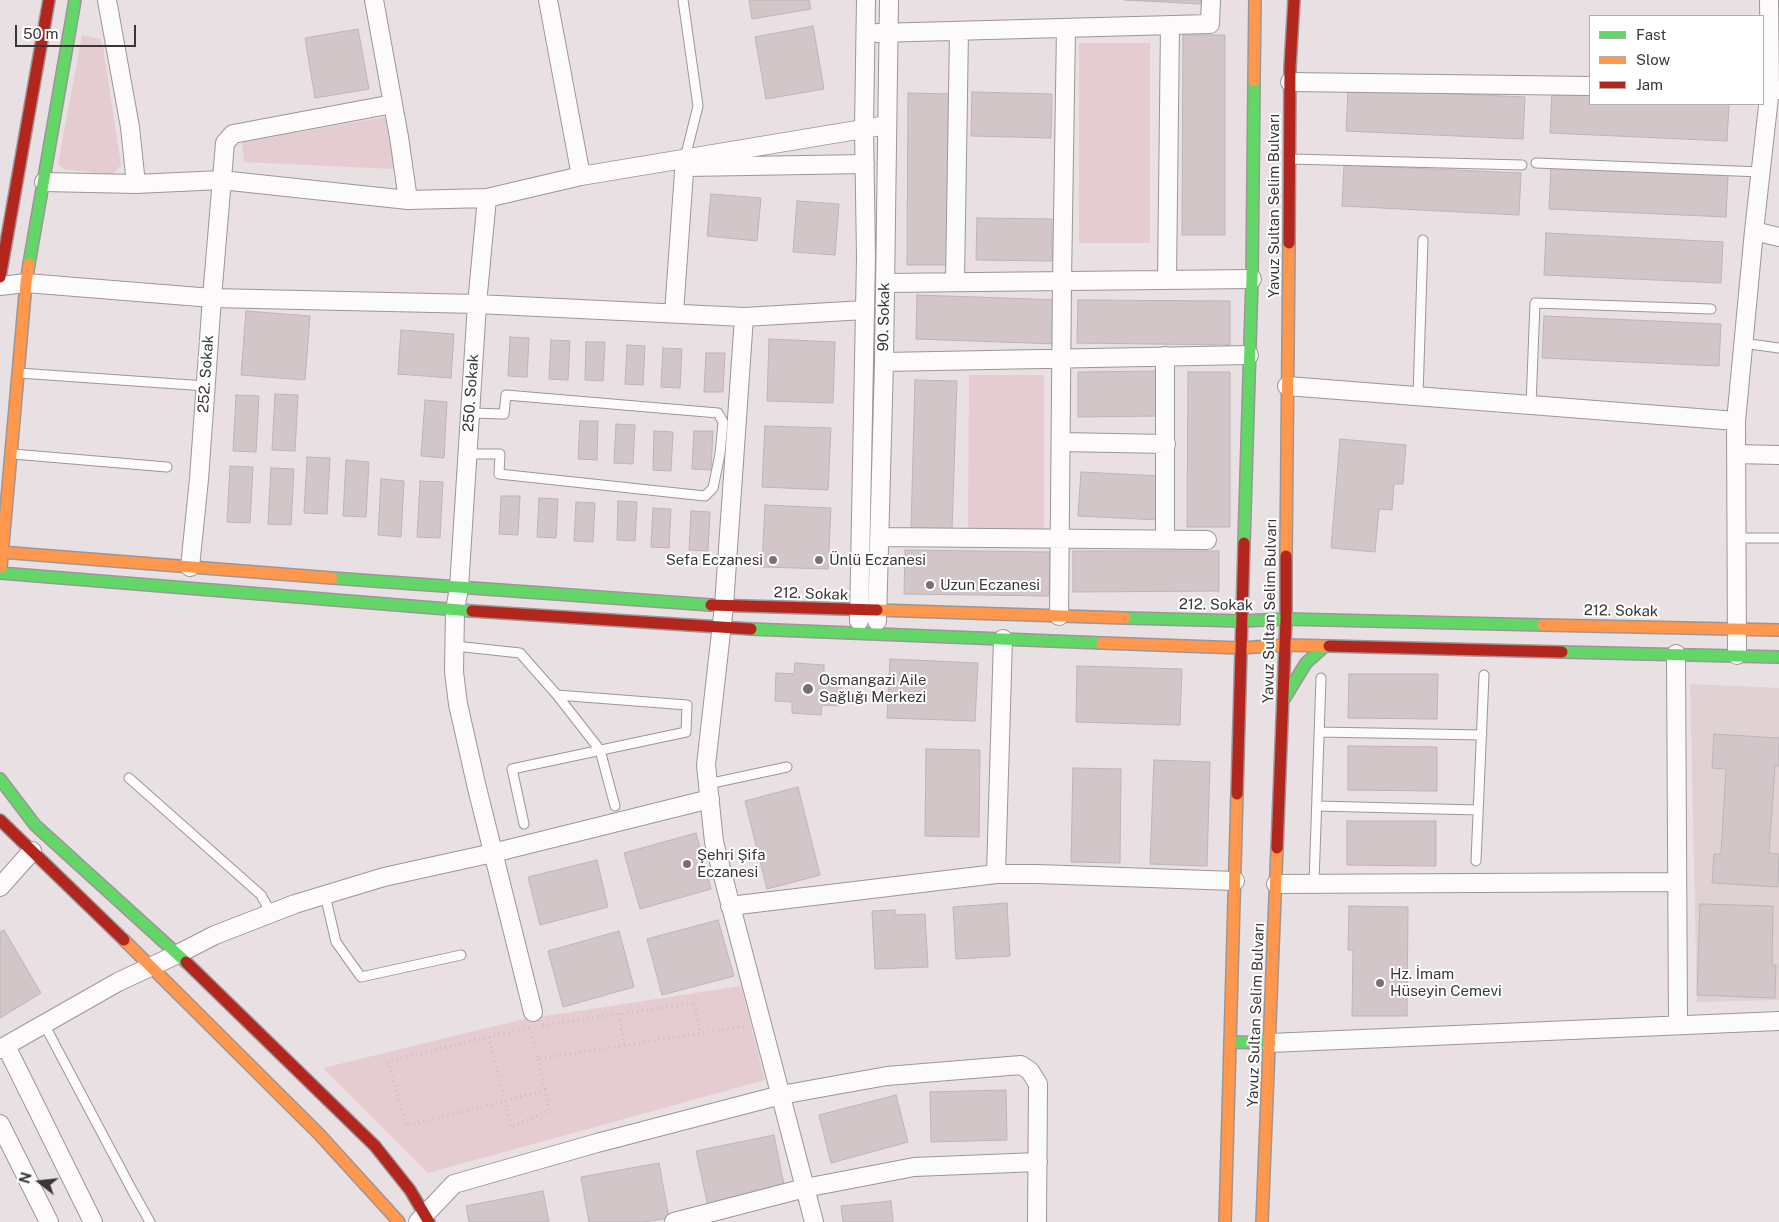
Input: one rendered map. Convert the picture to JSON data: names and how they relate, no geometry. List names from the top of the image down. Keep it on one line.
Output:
{"streets":{"street":["Yavuz Sultan Selim Bulvarı","90. Sokak","252. Sokak","250. Sokak","212. Sokak"]},"crossings":[["Yavuz Sultan Selim Bulvarı","212. Sokak"],["90. Sokak","212. Sokak"],["252. Sokak","212. Sokak"],["250. Sokak","212. Sokak"]],"places":["Sefa Eczanesi","Ünlü Eczanesi","Uzun Eczanesi","Osmangazi Aile Sağlığı Merkezi","Şehri Şifa Eczanesi","Hz. İmam Hüseyin Cemevi"],"legend":["Fast","Slow","Jam"],"scale_bar":"50 m","north":"left"}
